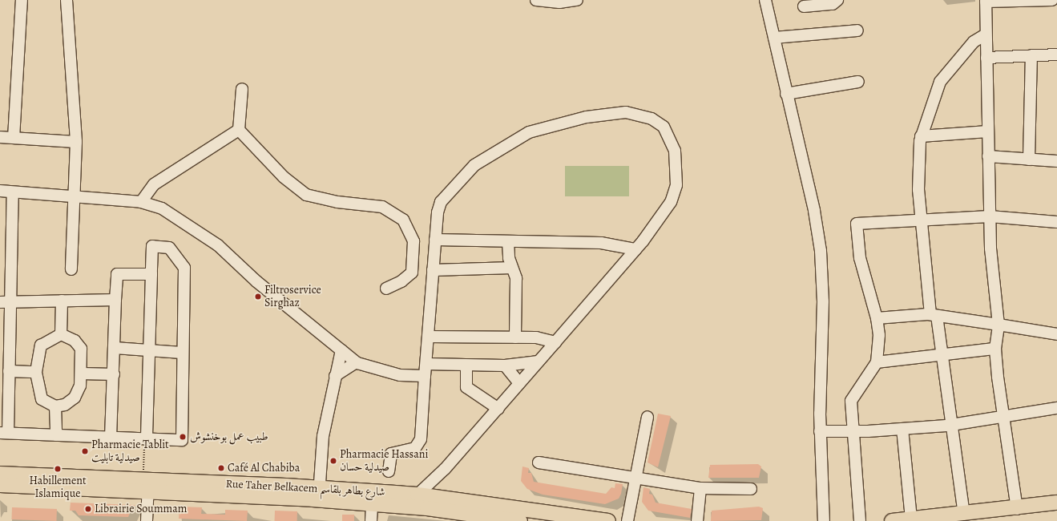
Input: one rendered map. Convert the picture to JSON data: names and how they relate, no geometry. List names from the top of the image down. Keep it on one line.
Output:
{"streets":{"main road":["Rue Taher Belkacem شارع بطاهر بلقاسم"]},"places":["Filtroservice Sirghaz","طبيب عمل بوخنشوش","Pharmacie Tablit صيدلية تابليت","Pharmacie Hassani صيدلية حسان","Café Al Chabiba","Habillement Islamique","Librairie Soummam"]}
